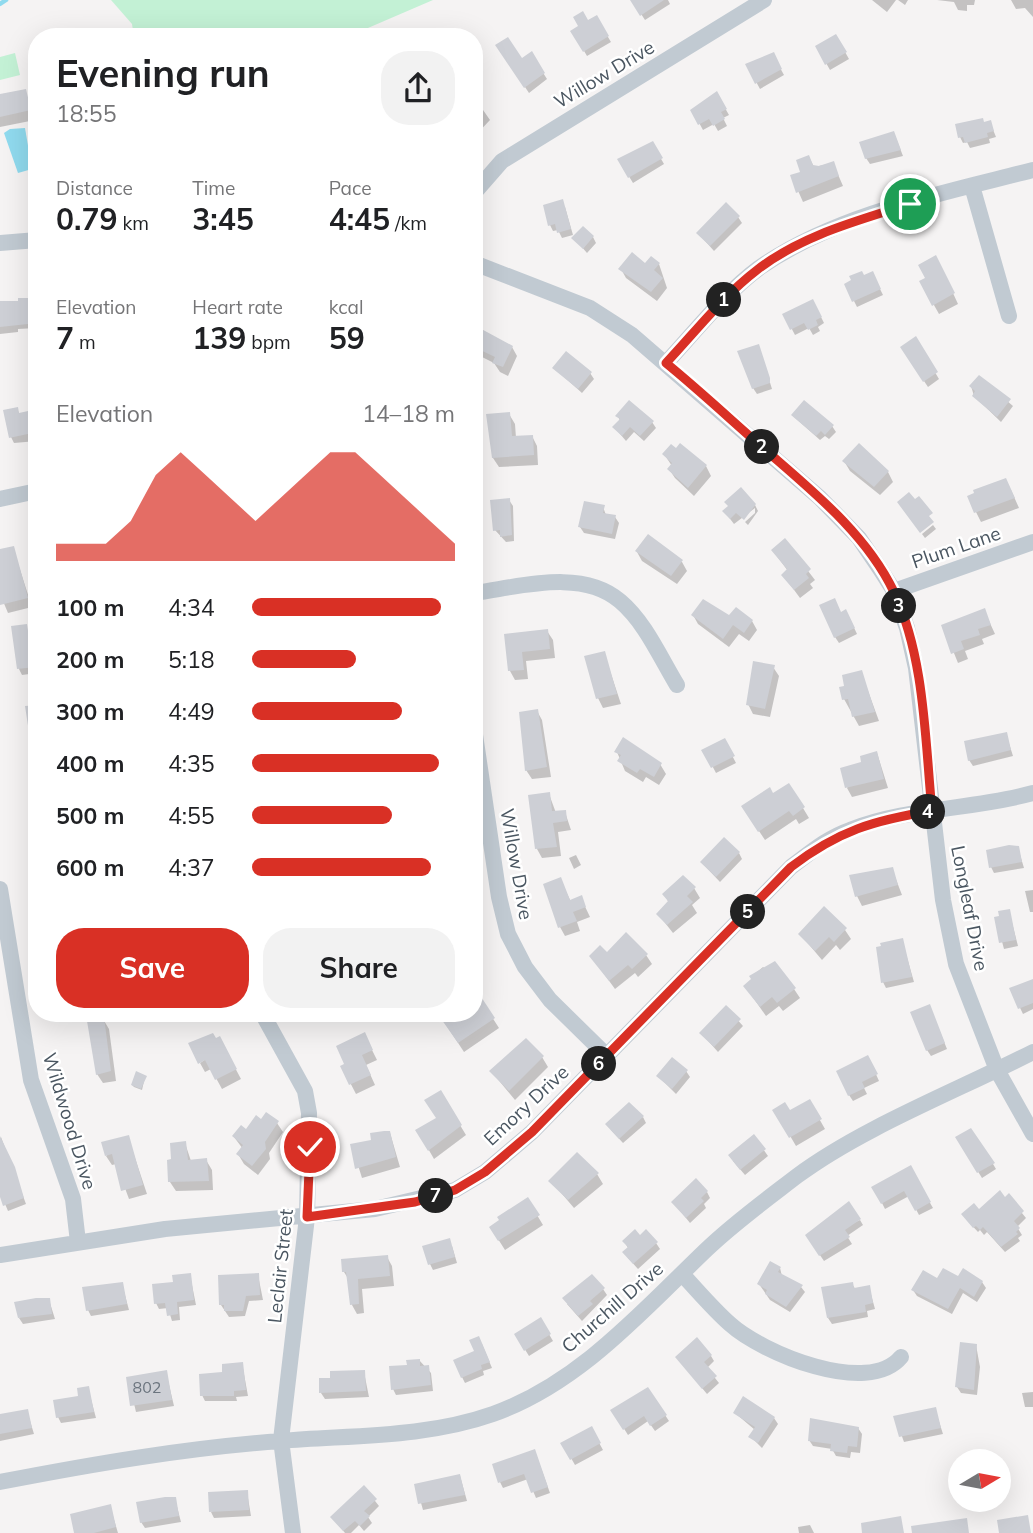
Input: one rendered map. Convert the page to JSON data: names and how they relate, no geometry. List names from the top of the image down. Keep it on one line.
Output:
{"streets":{"street":["Willow Drive","Plum Lane","Longleaf Drive","Emory Drive","Wildwood Drive","Leclair Street","Churchill Drive"]},"crossings":[["Willow Drive","Emory Drive"],["Plum Lane","Longleaf Drive"],["Longleaf Drive","Emory Drive"],["Longleaf Drive","Churchill Drive"],["Emory Drive","Wildwood Drive"],["Emory Drive","Leclair Street"],["Leclair Street","Churchill Drive"]],"house_numbers":["802"],"north":"right","page":{"heading":["Evening run","18:55"],"stats":[["Distance","0.79 km"],["Time","3:45"],["Pace","4:45 /km"],["Elevation","7 m"],["Heart rate","139 bpm"],["kcal","59"]],"pins":["1","2","3","4","5","6","7"],"chart":["Elevation","14–18 m"],"list":[{"name":"100 m","note":"4:34"},{"name":"200 m","note":"5:18"},{"name":"300 m","note":"4:49"},{"name":"400 m","note":"4:35"},{"name":"500 m","note":"4:55"},{"name":"600 m","note":"4:37"}],"buttons":["Save","Share"]}}
